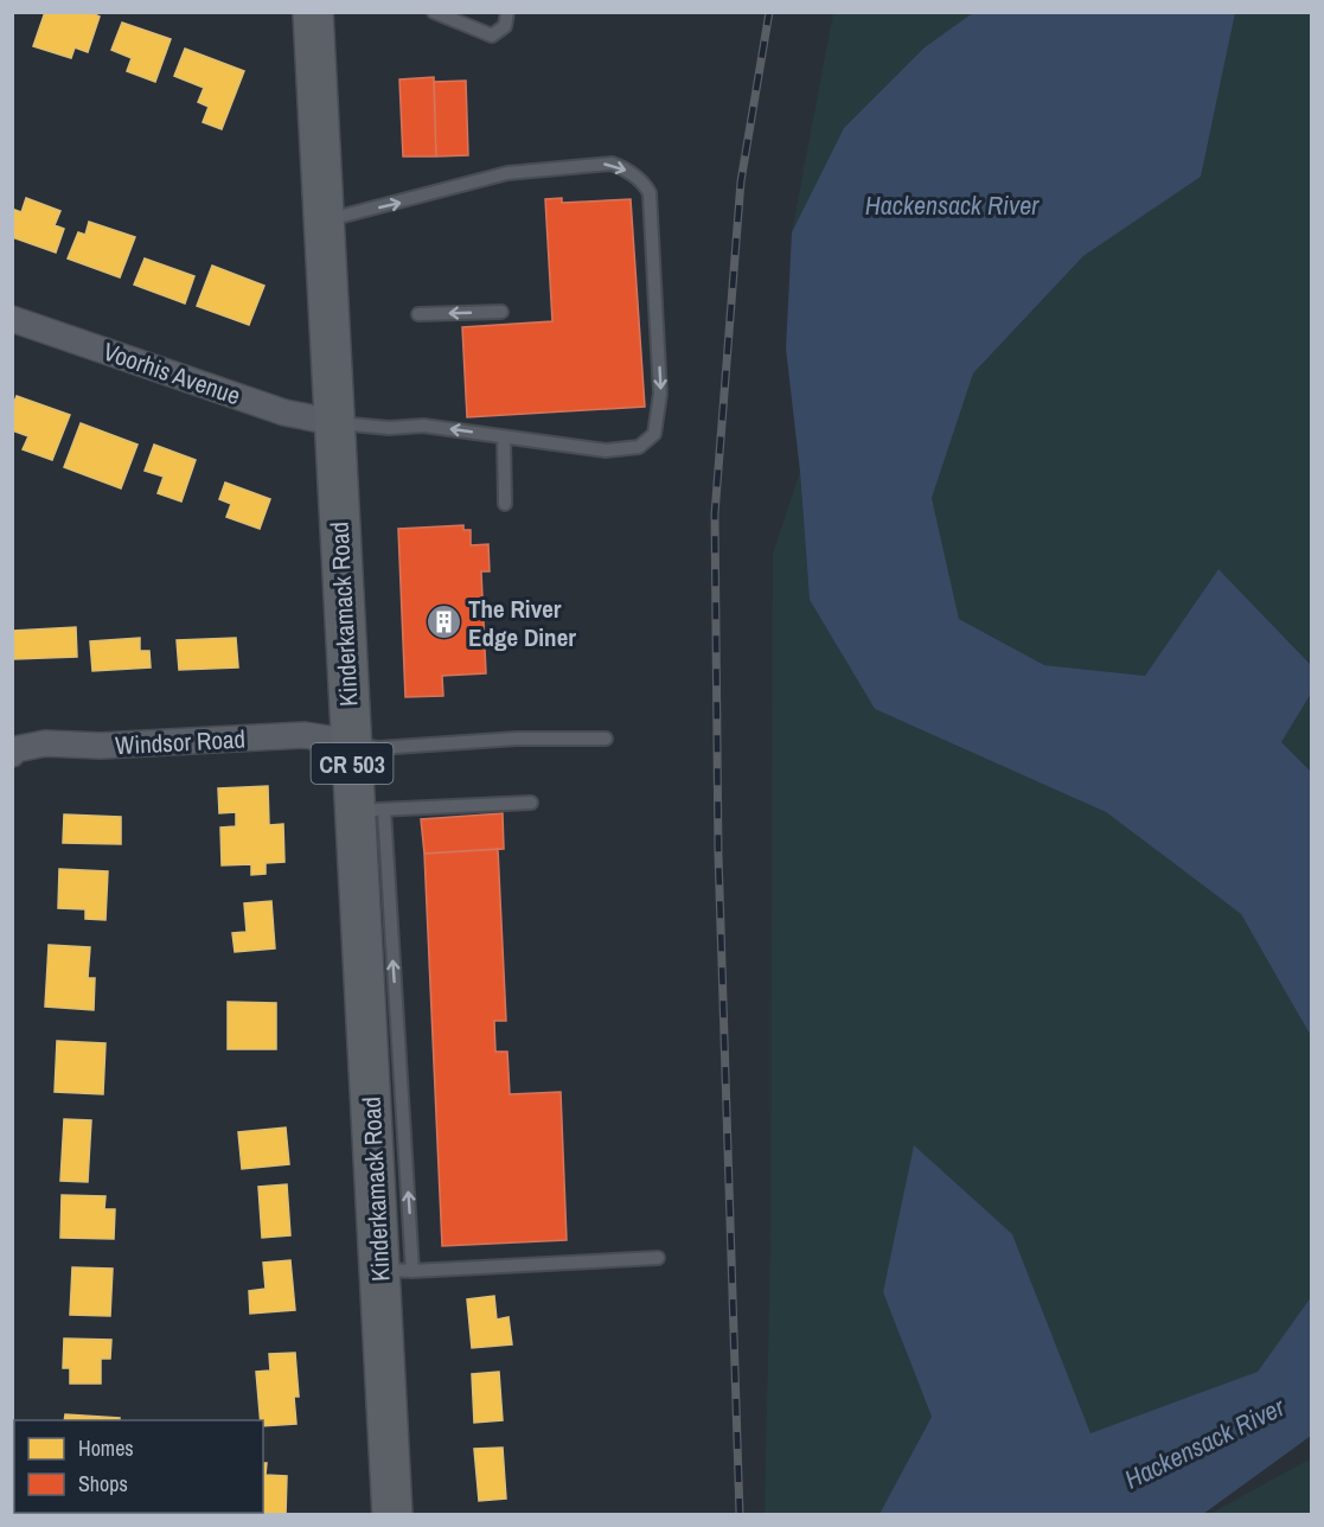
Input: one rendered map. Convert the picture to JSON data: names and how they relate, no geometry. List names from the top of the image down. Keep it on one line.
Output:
{"streets":{"main road":["Kinderkamack Road","CR 503"],"street":["Voorhis Avenue","Windsor Road"]},"crossings":[["Voorhis Avenue","Kinderkamack Road"],["Kinderkamack Road","Windsor Road"]],"water":["Hackensack River"],"places":{"building":["The River Edge Diner"]},"legend":["Homes","Shops"]}
